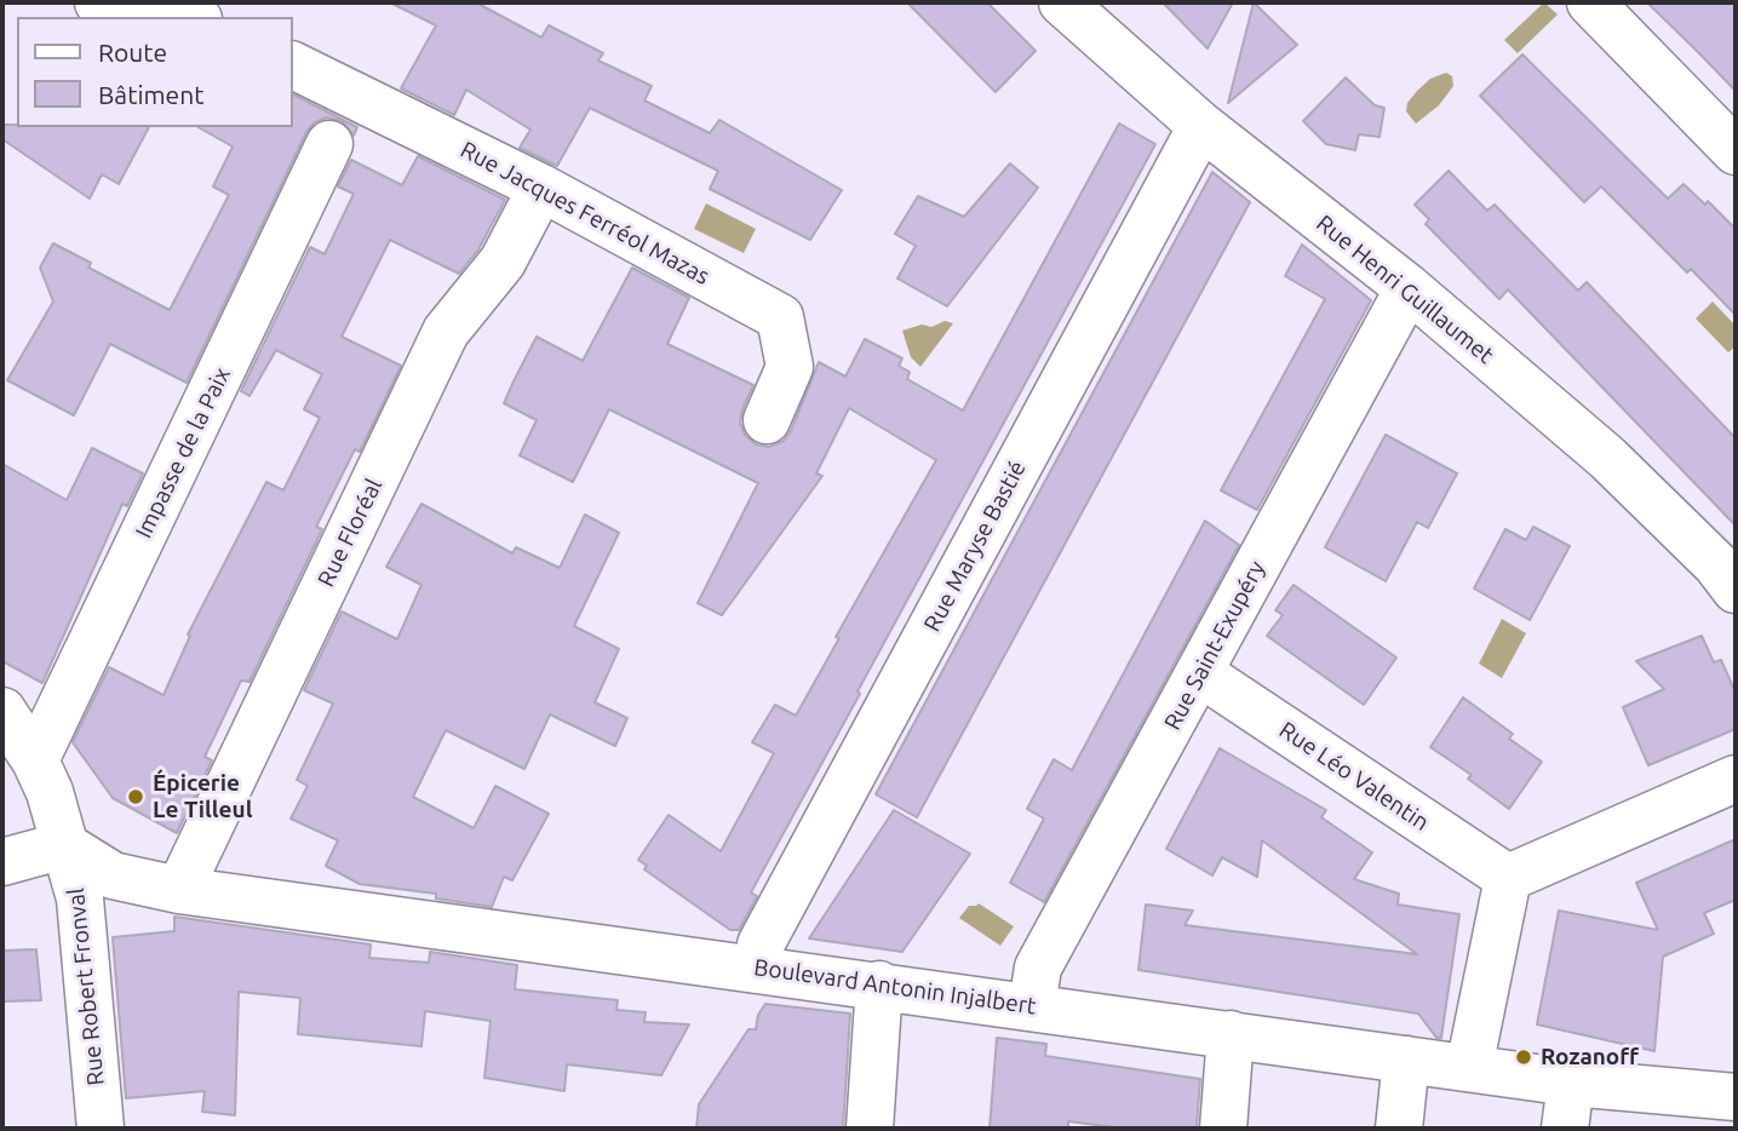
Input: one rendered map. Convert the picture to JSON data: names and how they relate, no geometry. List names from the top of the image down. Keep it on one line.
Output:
{"streets":{"street":["Rue Jacques Ferréol Mazas","Rue Henri Guillaumet","Impasse de la Paix","Rue Floréal","Rue Maryse Bastié","Rue Saint-Exupéry","Rue Léo Valentin","Rue Robert Fronval","Boulevard Antonin Injalbert"]},"crossings":[["Rue Jacques Ferréol Mazas","Rue Floréal"],["Rue Henri Guillaumet","Rue Maryse Bastié"],["Rue Henri Guillaumet","Rue Saint-Exupéry"],["Impasse de la Paix","Rue Robert Fronval"],["Rue Floréal","Boulevard Antonin Injalbert"],["Rue Maryse Bastié","Boulevard Antonin Injalbert"],["Rue Saint-Exupéry","Rue Léo Valentin"],["Rue Saint-Exupéry","Boulevard Antonin Injalbert"],["Rue Robert Fronval","Boulevard Antonin Injalbert"]],"places":["Épicerie Le Tilleul","Rozanoff"],"legend":["Route","Bâtiment"]}
